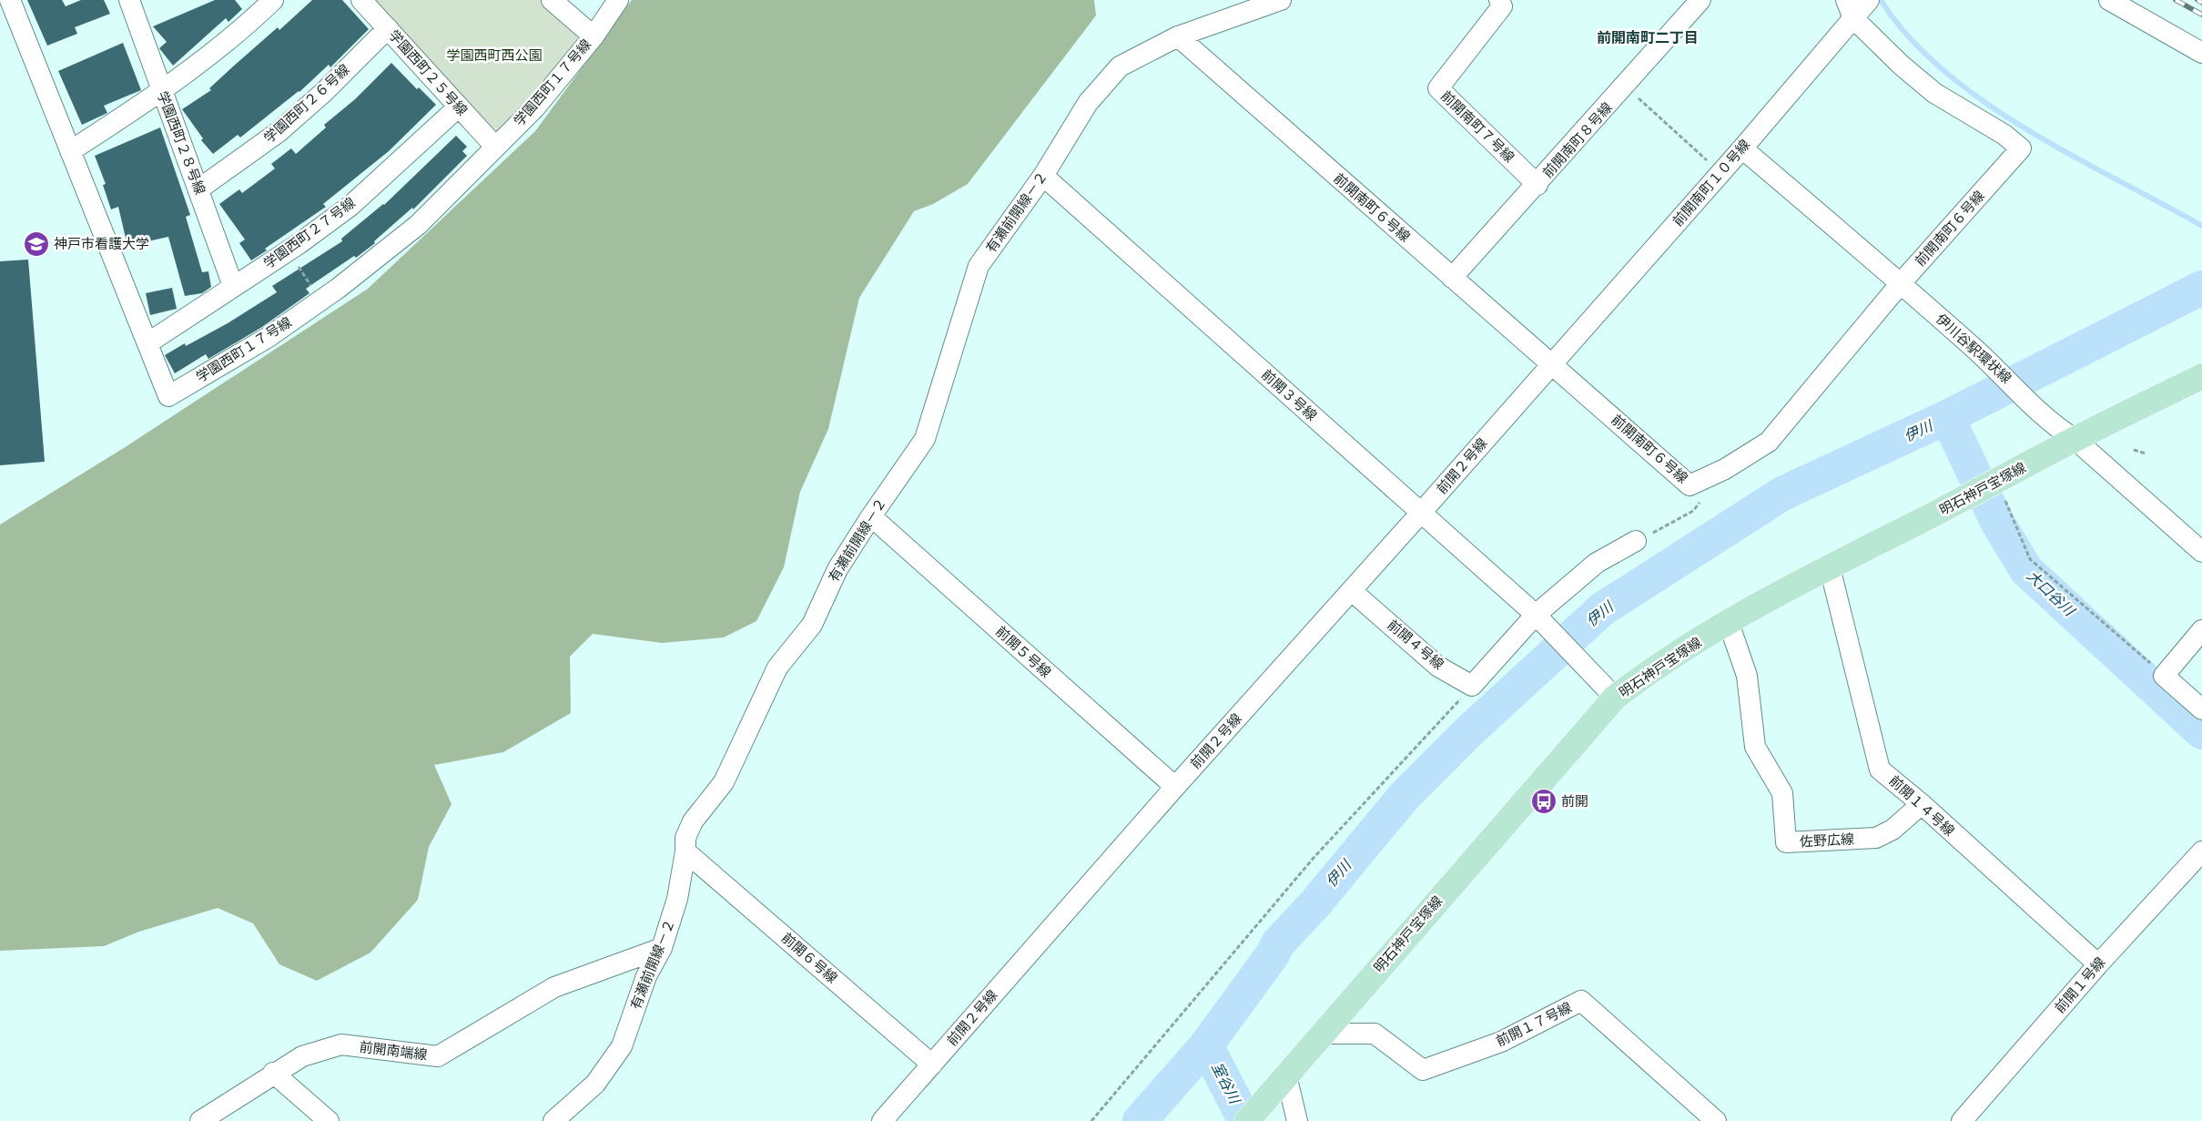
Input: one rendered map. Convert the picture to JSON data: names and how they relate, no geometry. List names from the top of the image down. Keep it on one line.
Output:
{"streets":{"main road":["明石神戸宝塚線"],"street":["学園西町２５号線","学園西町１７号線","学園西町２６号線","前開南町７号線","前開南町８号線","学園西町２８号線","前開南町１０号線","前開南町６号線","有瀬前開線－２","学園西町２７号線","伊川谷駅環状線","前開３号線","前開２号線","前開４号線","前開５号線","前開１４号線","佐野広線","前開６号線","前開１号線","前開１７号線","前開南端線"]},"crossings":[["学園西町２５号線","学園西町１７号線"],["学園西町２５号線","学園西町２６号線"],["学園西町２５号線","学園西町２７号線"],["学園西町１７号線","学園西町２７号線"],["学園西町２６号線","学園西町２８号線"],["前開南町７号線","前開南町８号線"],["前開南町８号線","前開南町６号線"],["学園西町２８号線","学園西町２７号線"],["前開南町１０号線","前開南町６号線"],["前開南町１０号線","伊川谷駅環状線"],["前開南町１０号線","前開２号線"],["前開南町６号線","有瀬前開線－２"],["前開南町６号線","伊川谷駅環状線"],["前開南町６号線","前開２号線"],["有瀬前開線－２","前開３号線"],["有瀬前開線－２","前開５号線"],["有瀬前開線－２","前開６号線"],["有瀬前開線－２","前開南端線"],["伊川谷駅環状線","明石神戸宝塚線"],["前開３号線","前開２号線"],["前開２号線","前開４号線"],["前開２号線","前開５号線"],["前開２号線","前開６号線"],["明石神戸宝塚線","前開１４号線"],["明石神戸宝塚線","佐野広線"],["明石神戸宝塚線","前開１７号線"],["前開１４号線","佐野広線"],["前開１４号線","前開１号線"]],"districts":["前開南町二丁目"],"water":["伊川","大口谷川","室谷川"],"parks":["学園西町西公園"],"places":{"school or university":["神戸市看護大学"],"bus stop":["前開"]}}
